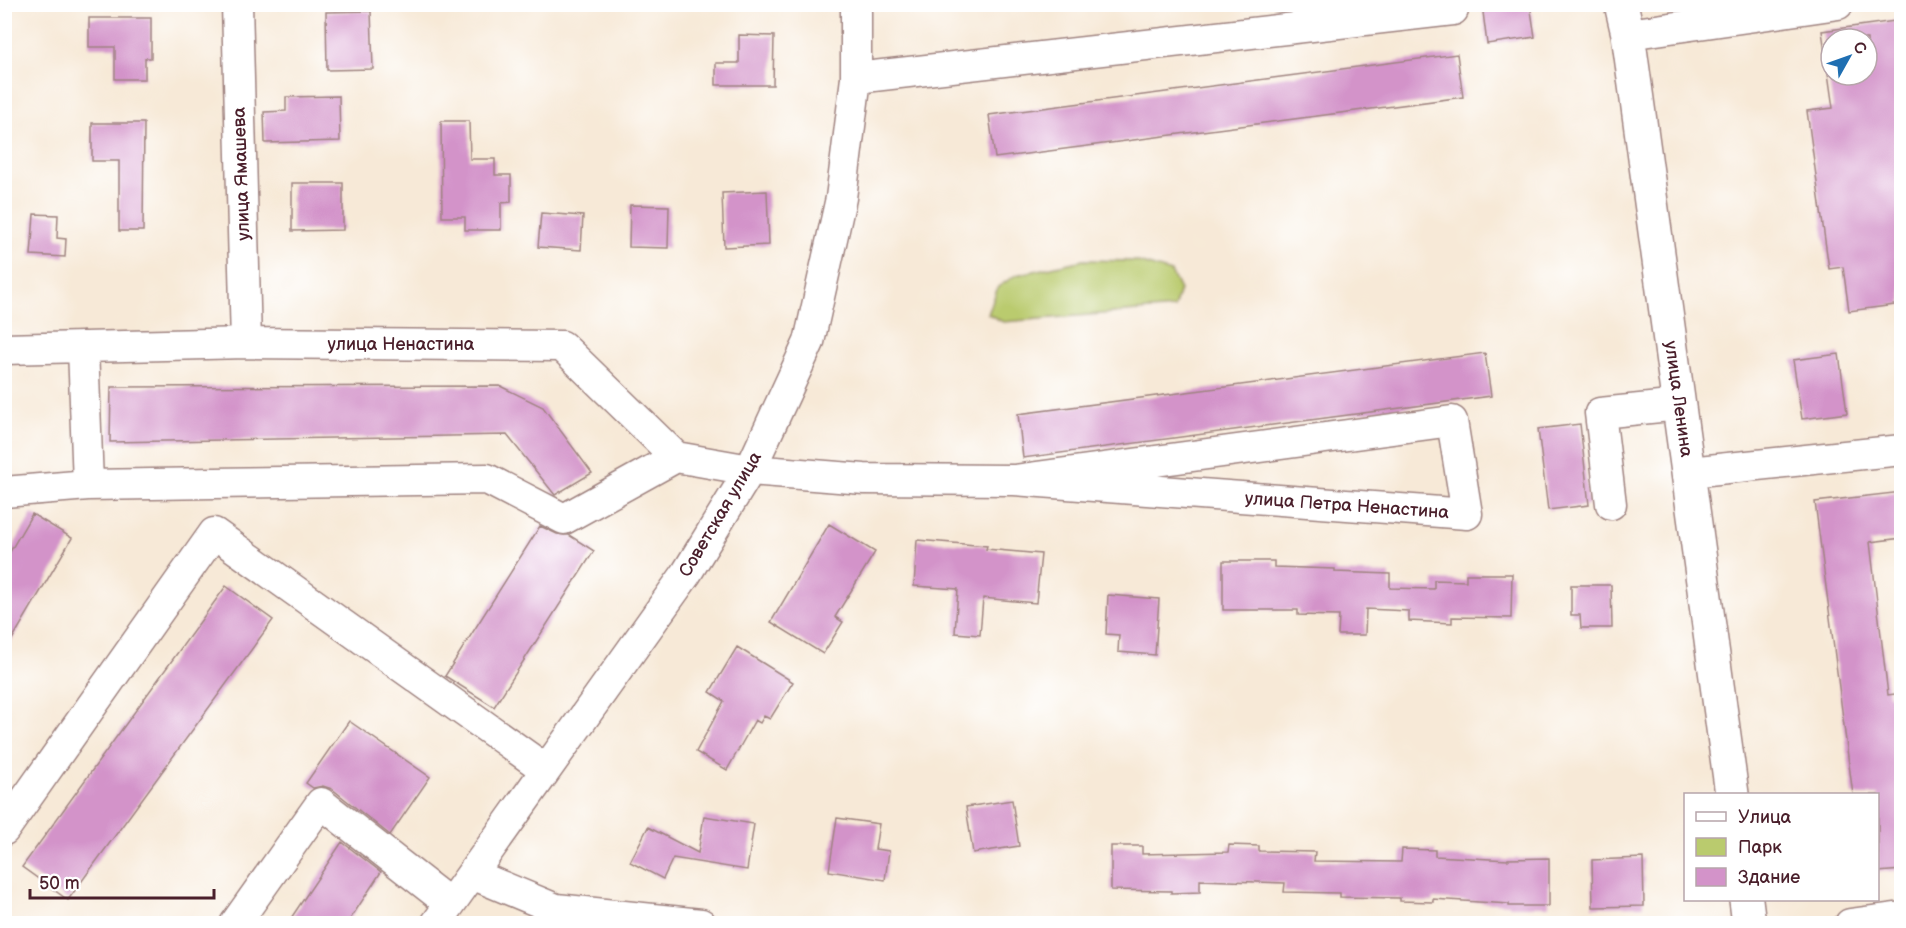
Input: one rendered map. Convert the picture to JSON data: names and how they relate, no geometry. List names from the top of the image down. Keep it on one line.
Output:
{"streets":{"main road":["улица Ленина"],"street":["улица Ямашева","улица Ненастина","улица Петра Ненастина","Советская улица"]},"crossings":[["улица Ямашева","улица Ненастина"],["улица Петра Ненастина","Советская улица"]],"legend":["Улица","Парк","Здание"],"scale_bar":"50 m","north":"top right"}
